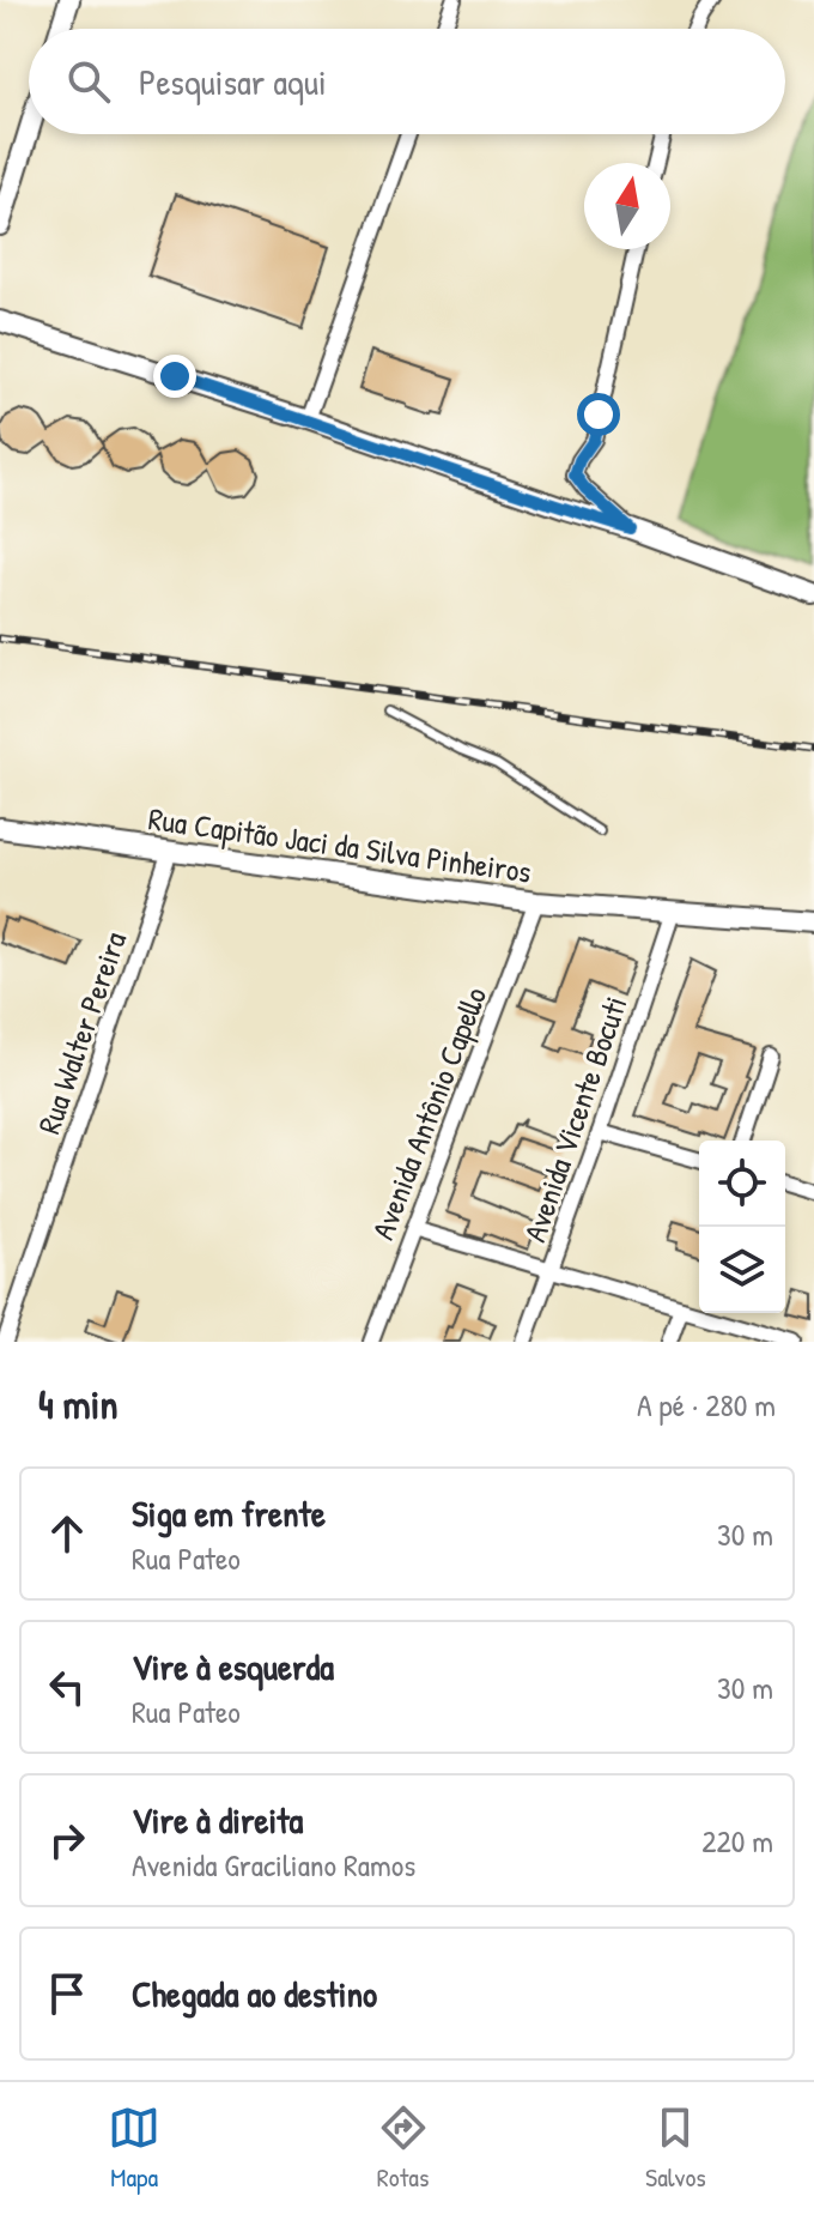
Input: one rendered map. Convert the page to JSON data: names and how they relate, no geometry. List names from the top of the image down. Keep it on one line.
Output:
{"streets":{"street":["Rua Capitão Jaci da Silva Pinheiros","Rua Walter Pereira","Avenida Antônio Capello","Avenida Vicente Bocuti"]},"crossings":[["Rua Capitão Jaci da Silva Pinheiros","Rua Walter Pereira"],["Rua Capitão Jaci da Silva Pinheiros","Avenida Antônio Capello"],["Rua Capitão Jaci da Silva Pinheiros","Avenida Vicente Bocuti"]],"north":"top","page":{"search":"Pesquisar aqui","heading":["4 min","A pé · 280 m"],"list":[["Siga em frente","Rua Pateo","30 m"],["Vire à esquerda","Rua Pateo","30 m"],["Vire à direita","Avenida Graciliano Ramos","220 m"],"Chegada ao destino"],"nav":["Mapa","Rotas","Salvos"]}}
